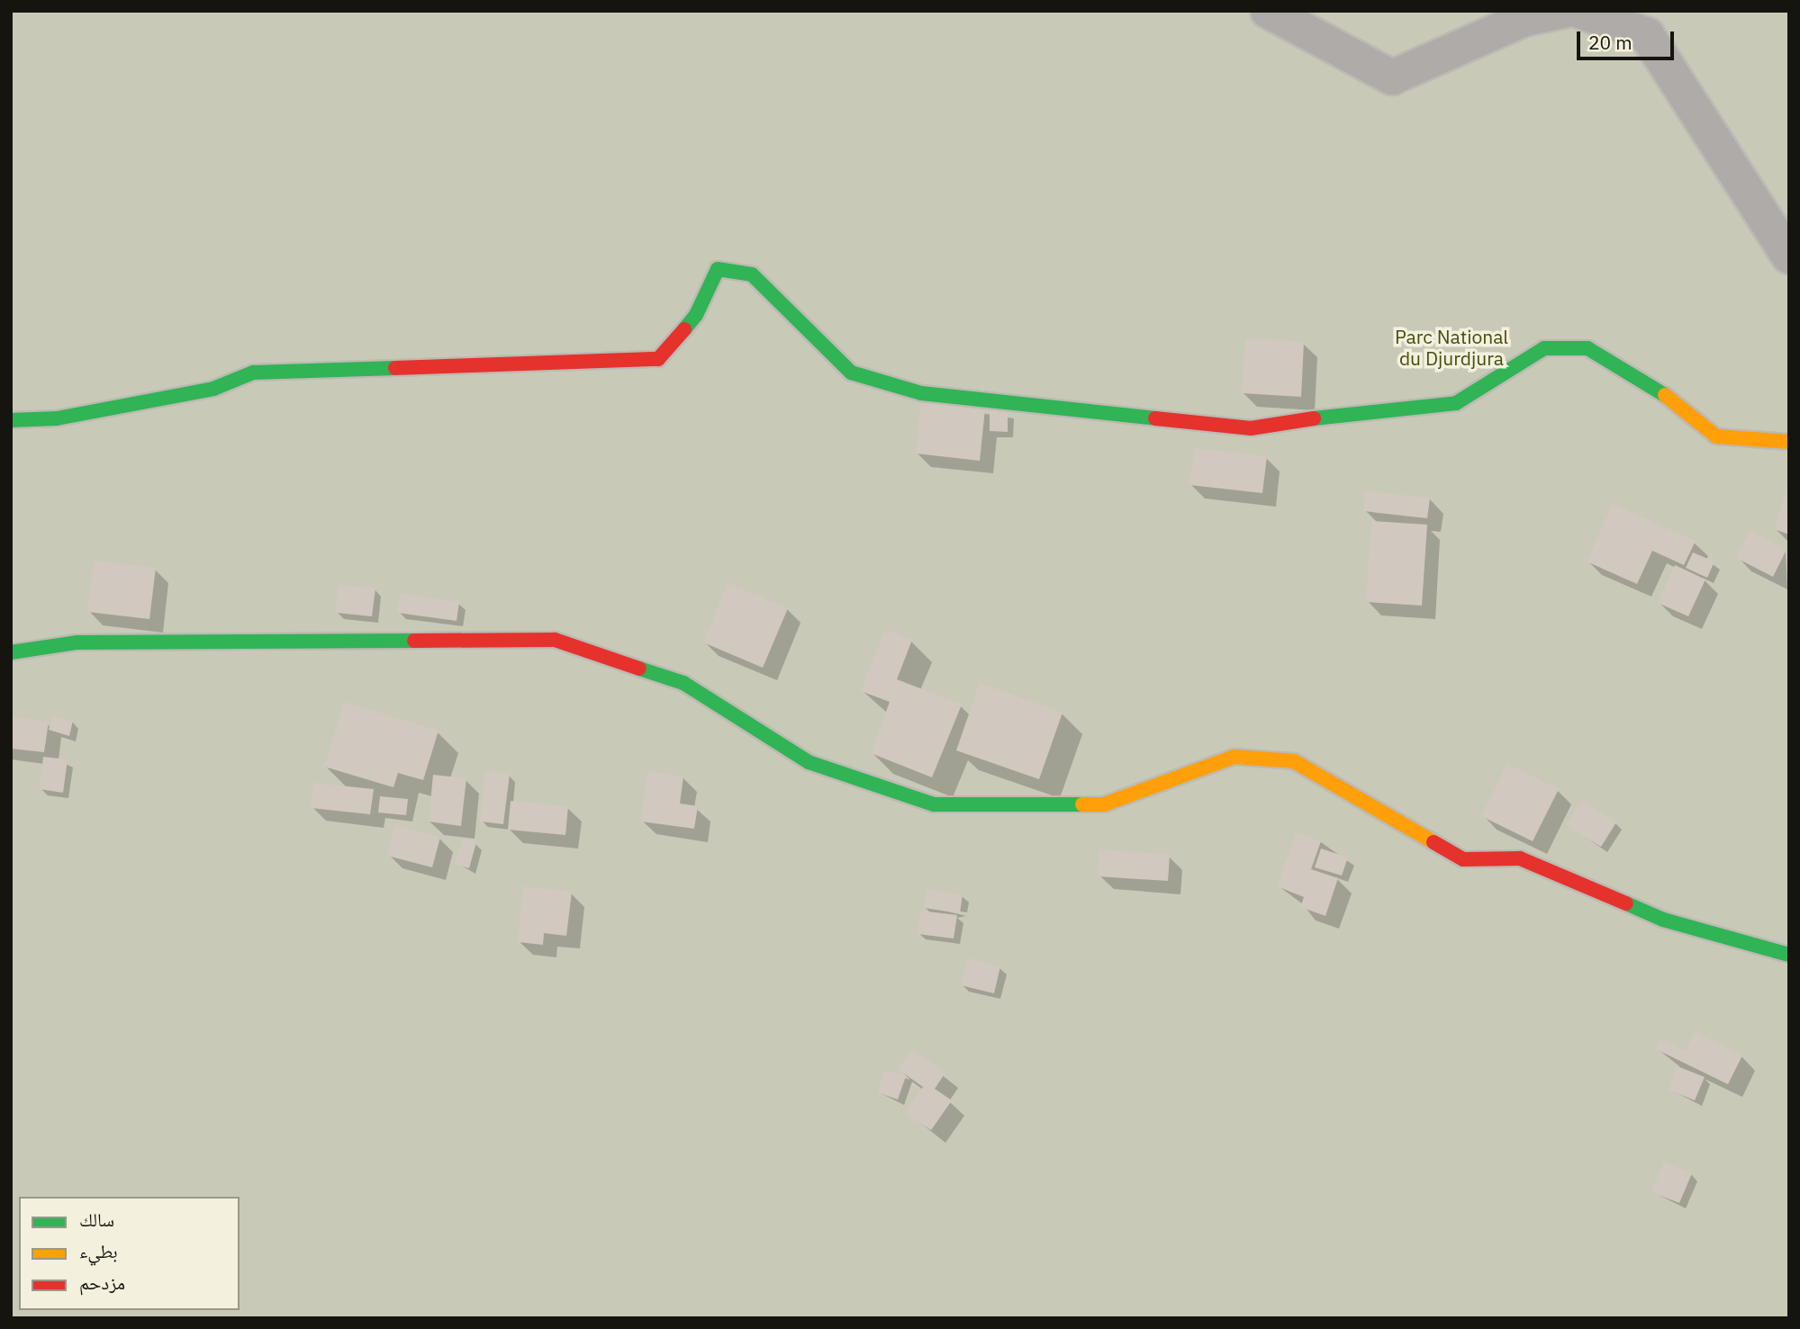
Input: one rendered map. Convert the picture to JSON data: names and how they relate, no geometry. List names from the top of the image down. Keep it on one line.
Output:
{"parks":["Parc National du Djurdjura"],"legend":["سالك","بطيء","مزدحم"],"scale_bar":"20 m"}
